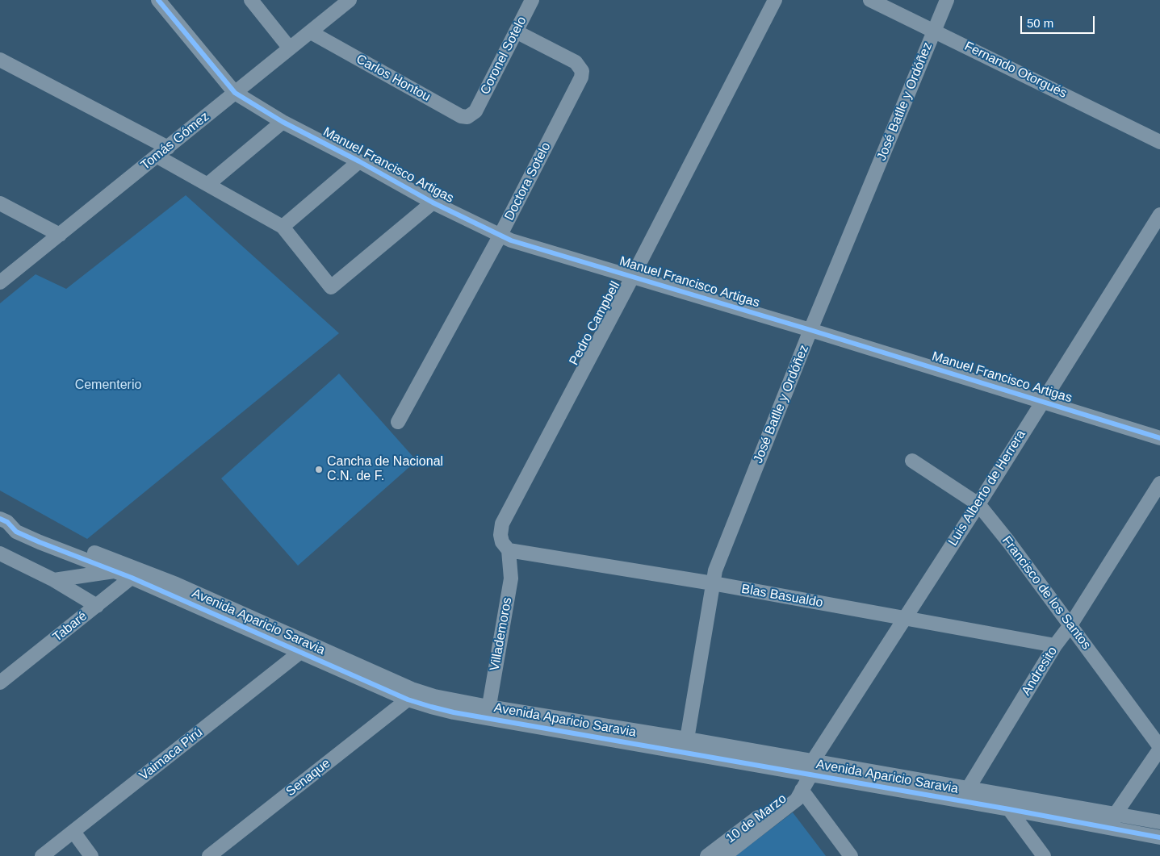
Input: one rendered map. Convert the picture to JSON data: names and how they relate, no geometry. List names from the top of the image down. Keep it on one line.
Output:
{"streets":{"street":["Coronel Sotelo","Fernando Otorgués","Carlos Hontou","José Batlle y Ordóñez","Tomás Gómez","Manuel Francisco Artigas","Doctora Sotelo","Pedro Campbell","Luis Alberto de Herrera","Francisco de los Santos","Blas Basualdo","Avenida Aparicio Saravia","Tabaré","Villademoros","Andresito","Vaimaca Pirú","Senaque","10 de Marzo"]},"crossings":[["Coronel Sotelo","Carlos Hontou"],["Coronel Sotelo","Doctora Sotelo"],["Fernando Otorgués","José Batlle y Ordóñez"],["Carlos Hontou","Tomás Gómez"],["José Batlle y Ordóñez","Manuel Francisco Artigas"],["José Batlle y Ordóñez","Blas Basualdo"],["José Batlle y Ordóñez","Avenida Aparicio Saravia"],["Tomás Gómez","Manuel Francisco Artigas"],["Manuel Francisco Artigas","Doctora Sotelo"],["Manuel Francisco Artigas","Pedro Campbell"],["Manuel Francisco Artigas","Luis Alberto de Herrera"],["Pedro Campbell","Blas Basualdo"],["Pedro Campbell","Villademoros"],["Luis Alberto de Herrera","Francisco de los Santos"],["Luis Alberto de Herrera","Blas Basualdo"],["Luis Alberto de Herrera","Avenida Aparicio Saravia"],["Francisco de los Santos","Andresito"],["Blas Basualdo","Villademoros"],["Blas Basualdo","Andresito"],["Avenida Aparicio Saravia","Tabaré"],["Avenida Aparicio Saravia","Villademoros"],["Avenida Aparicio Saravia","Andresito"],["Avenida Aparicio Saravia","Vaimaca Pirú"],["Avenida Aparicio Saravia","Senaque"]],"parks":["Cementerio"],"places":["Cancha de Nacional C.N. de F."],"scale_bar":"50 m"}
